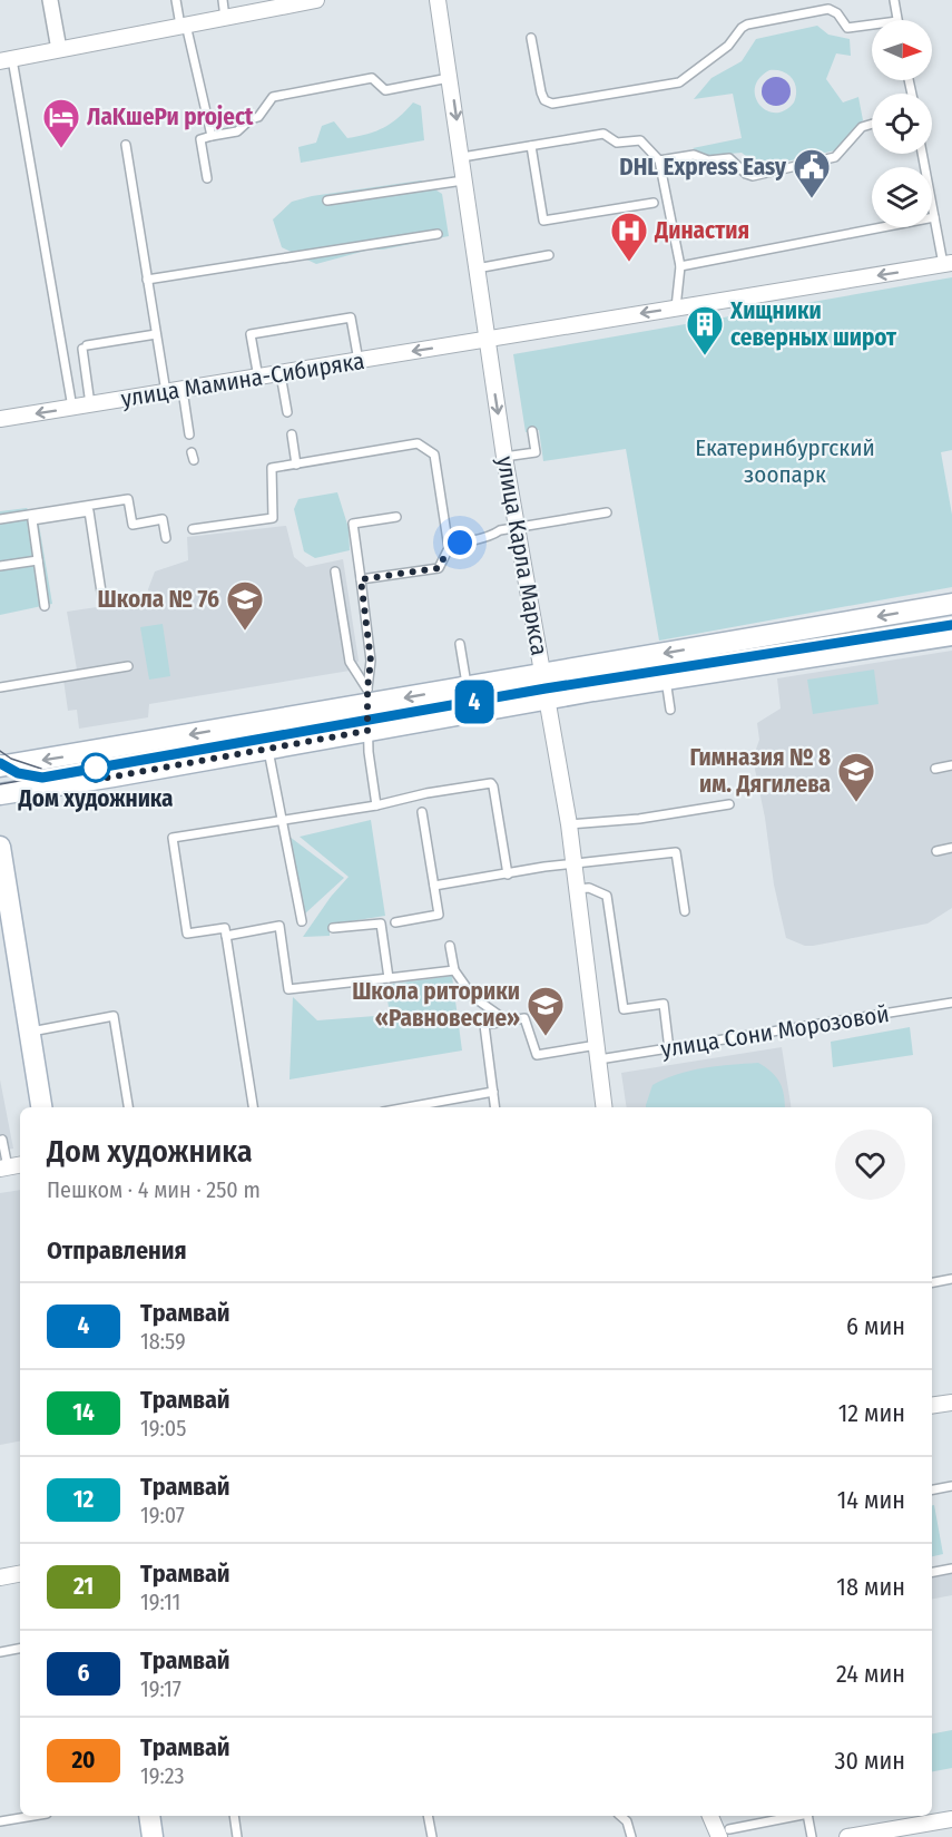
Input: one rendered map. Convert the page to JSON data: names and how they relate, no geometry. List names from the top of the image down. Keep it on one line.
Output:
{"streets":{"street":["улица Мамина-Сибиряка","улица Карла Маркса"],"lane":["улица Сони Морозовой"]},"crossings":[["улица Мамина-Сибиряка","улица Карла Маркса"],["улица Карла Маркса","улица Сони Морозовой"]],"one_way":["улица Мамина-Сибиряка"],"parks":["Екатеринбургский зоопарк"],"places":{"hotel":["ЛаKшеРи project"],"public building":["DHL Express Easy"],"hospital":["Династия"],"building":["Хищники северных широт"],"school or university":["Школа № 76","Гимназия № 8 им. Дягилева","Школа риторики «Равновесие»"],"other":["Дом художника"]},"lines":["tram line 4"],"north":"right","page":{"on_map":"4","heading":[["Дом художника","Пешком · 4 мин · 250 m"],"Отправления"],"list":[{"mark":"4","name":"Трамвай","note":"18:59","value":"6 мин"},{"mark":"14","name":"Трамвай","note":"19:05","value":"12 мин"},{"mark":"12","name":"Трамвай","note":"19:07","value":"14 мин"},{"mark":"21","name":"Трамвай","note":"19:11","value":"18 мин"},{"mark":"6","name":"Трамвай","note":"19:17","value":"24 мин"},{"mark":"20","name":"Трамвай","note":"19:23","value":"30 мин"}]}}
